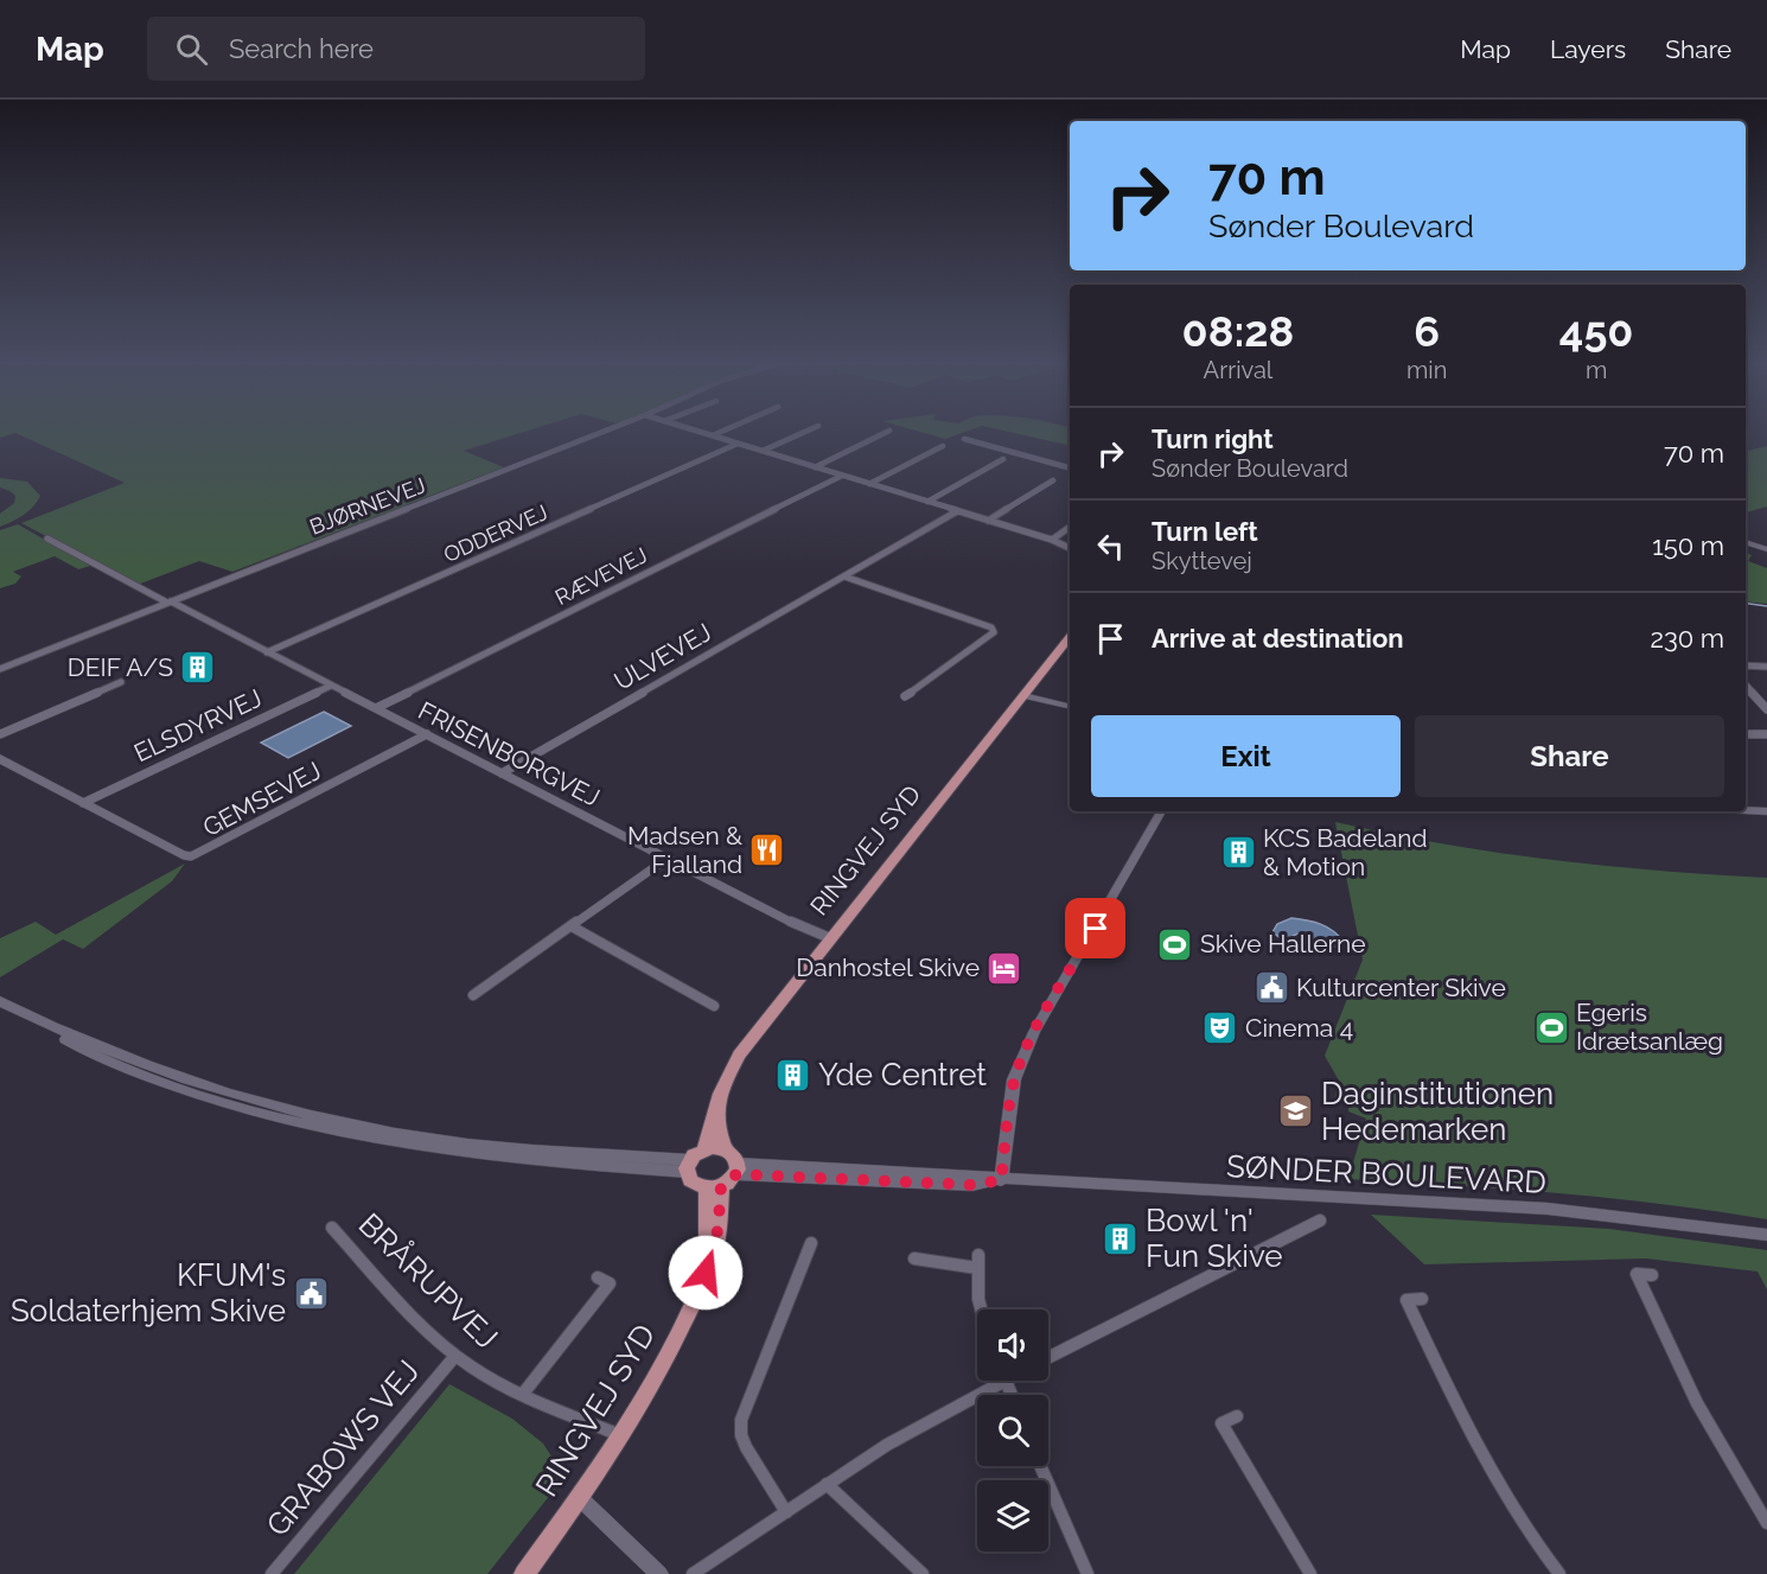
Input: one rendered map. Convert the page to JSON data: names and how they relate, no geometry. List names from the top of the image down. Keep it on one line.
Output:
{"streets":{"main road":["RINGVEJ SYD"],"street":["BJØRNEVEJ","ODDERVEJ","RÆVEVEJ","ULVEVEJ","ELSDYRVEJ","FRISENBORGVEJ","GEMSEVEJ","SØNDER BOULEVARD","BRÅRUPVEJ","GRABOWS VEJ"]},"crossings":[["BJØRNEVEJ","FRISENBORGVEJ"],["ODDERVEJ","FRISENBORGVEJ"],["RÆVEVEJ","FRISENBORGVEJ"],["ULVEVEJ","FRISENBORGVEJ"],["ELSDYRVEJ","FRISENBORGVEJ"],["ELSDYRVEJ","GEMSEVEJ"],["FRISENBORGVEJ","GEMSEVEJ"],["FRISENBORGVEJ","RINGVEJ SYD"],["RINGVEJ SYD","SØNDER BOULEVARD"],["RINGVEJ SYD","BRÅRUPVEJ"],["BRÅRUPVEJ","GRABOWS VEJ"]],"places":{"building":["DEIF A/S","KCS Badeland & Motion","Yde Centret","Bowl 'n' Fun Skive"],"restaurant":["Madsen & Fjalland"],"sports":["Skive Hallerne","Egeris Idrætsanlæg"],"hotel":["Danhostel Skive"],"public building":["Kulturcenter Skive","KFUM's Soldaterhjem Skive"],"theatre":["Cinema 4"],"school or university":["Daginstitutionen Hedemarken"]},"page":{"header":"Map","search":"Search here","nav":["Map","Layers","Share"],"turn":["70 m","Sønder Boulevard"],"eta":["08:28","Arrival","6","min","450","m"],"list":[{"name":"Turn right","note":"Sønder Boulevard","value":"70 m"},{"name":"Turn left","note":"Skyttevej","value":"150 m"},{"name":"Arrive at destination","value":"230 m"}],"buttons":["Exit","Share"]}}
